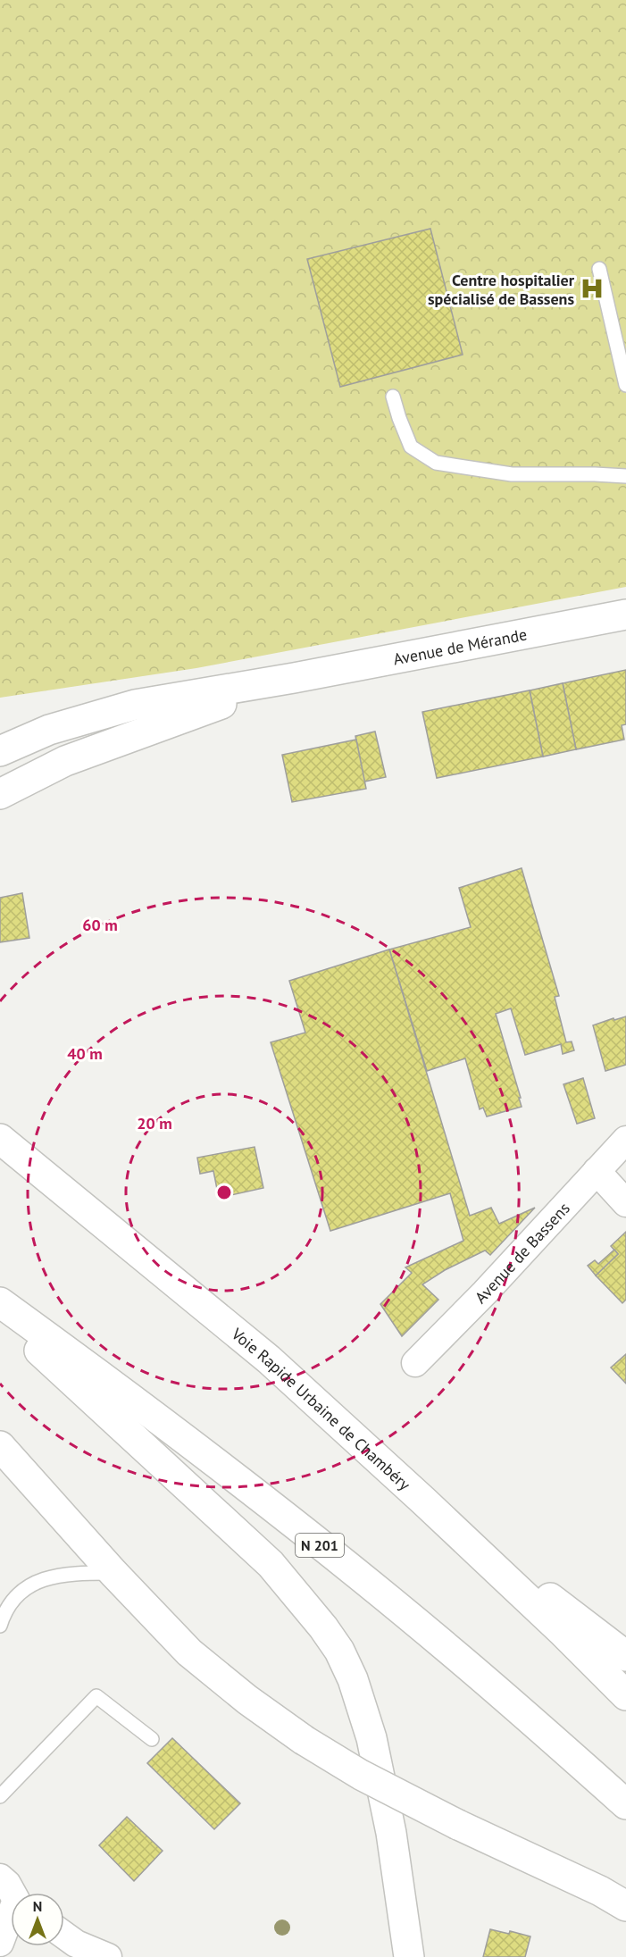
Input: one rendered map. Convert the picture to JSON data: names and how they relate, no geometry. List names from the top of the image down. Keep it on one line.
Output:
{"streets":{"main road":["Avenue de Mérande","Voie Rapide Urbaine de Chambéry","N 201"],"street":["Avenue de Bassens"]},"places":{"hospital":["Centre hospitalier spécialisé de Bassens"]},"north":"top","rings":["60 m","40 m","20 m"]}
